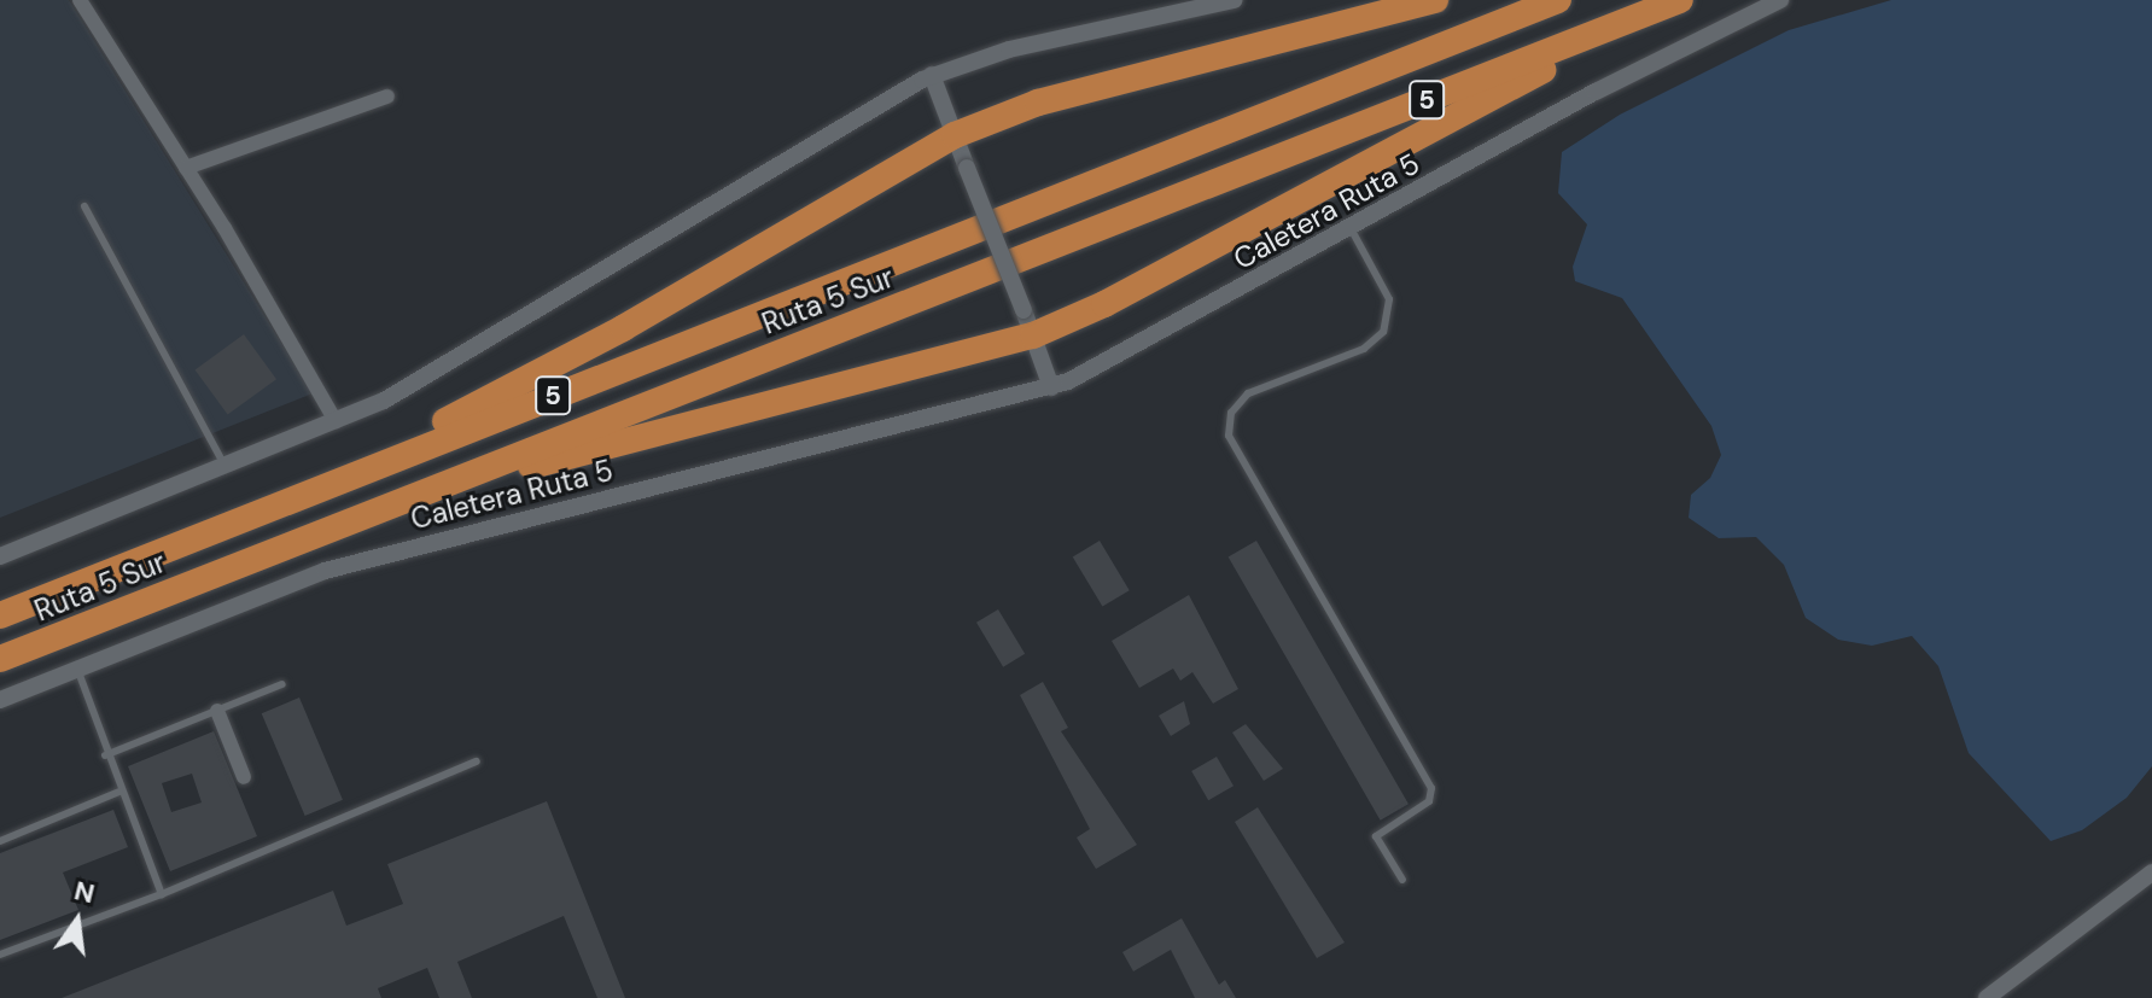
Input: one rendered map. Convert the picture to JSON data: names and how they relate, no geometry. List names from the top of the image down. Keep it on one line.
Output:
{"streets":{"highway":["5","Ruta 5 Sur"],"street":["Caletera Ruta 5"]},"north":"top"}
